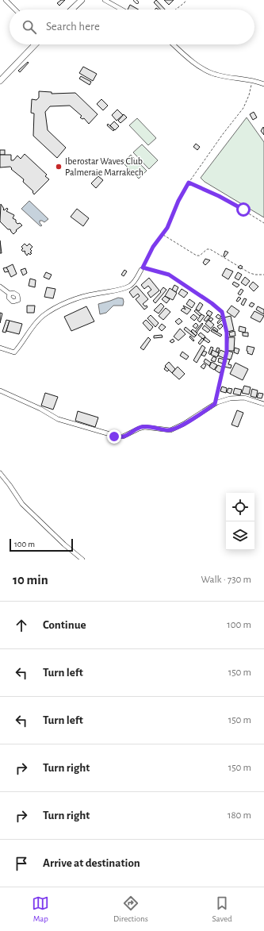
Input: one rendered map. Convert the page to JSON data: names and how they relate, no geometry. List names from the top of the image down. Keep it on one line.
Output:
{"places":["Iberostar Waves Club Palmeraie Marrakech"],"scale_bar":"100 m","page":{"search":"Search here","scale":"100 m","heading":["10 min","Walk · 730 m"],"list":[["Continue","100 m"],["Turn left","150 m"],["Turn left","150 m"],["Turn right","150 m"],["Turn right","180 m"],"Arrive at destination"],"nav":["Map","Directions","Saved"]}}
